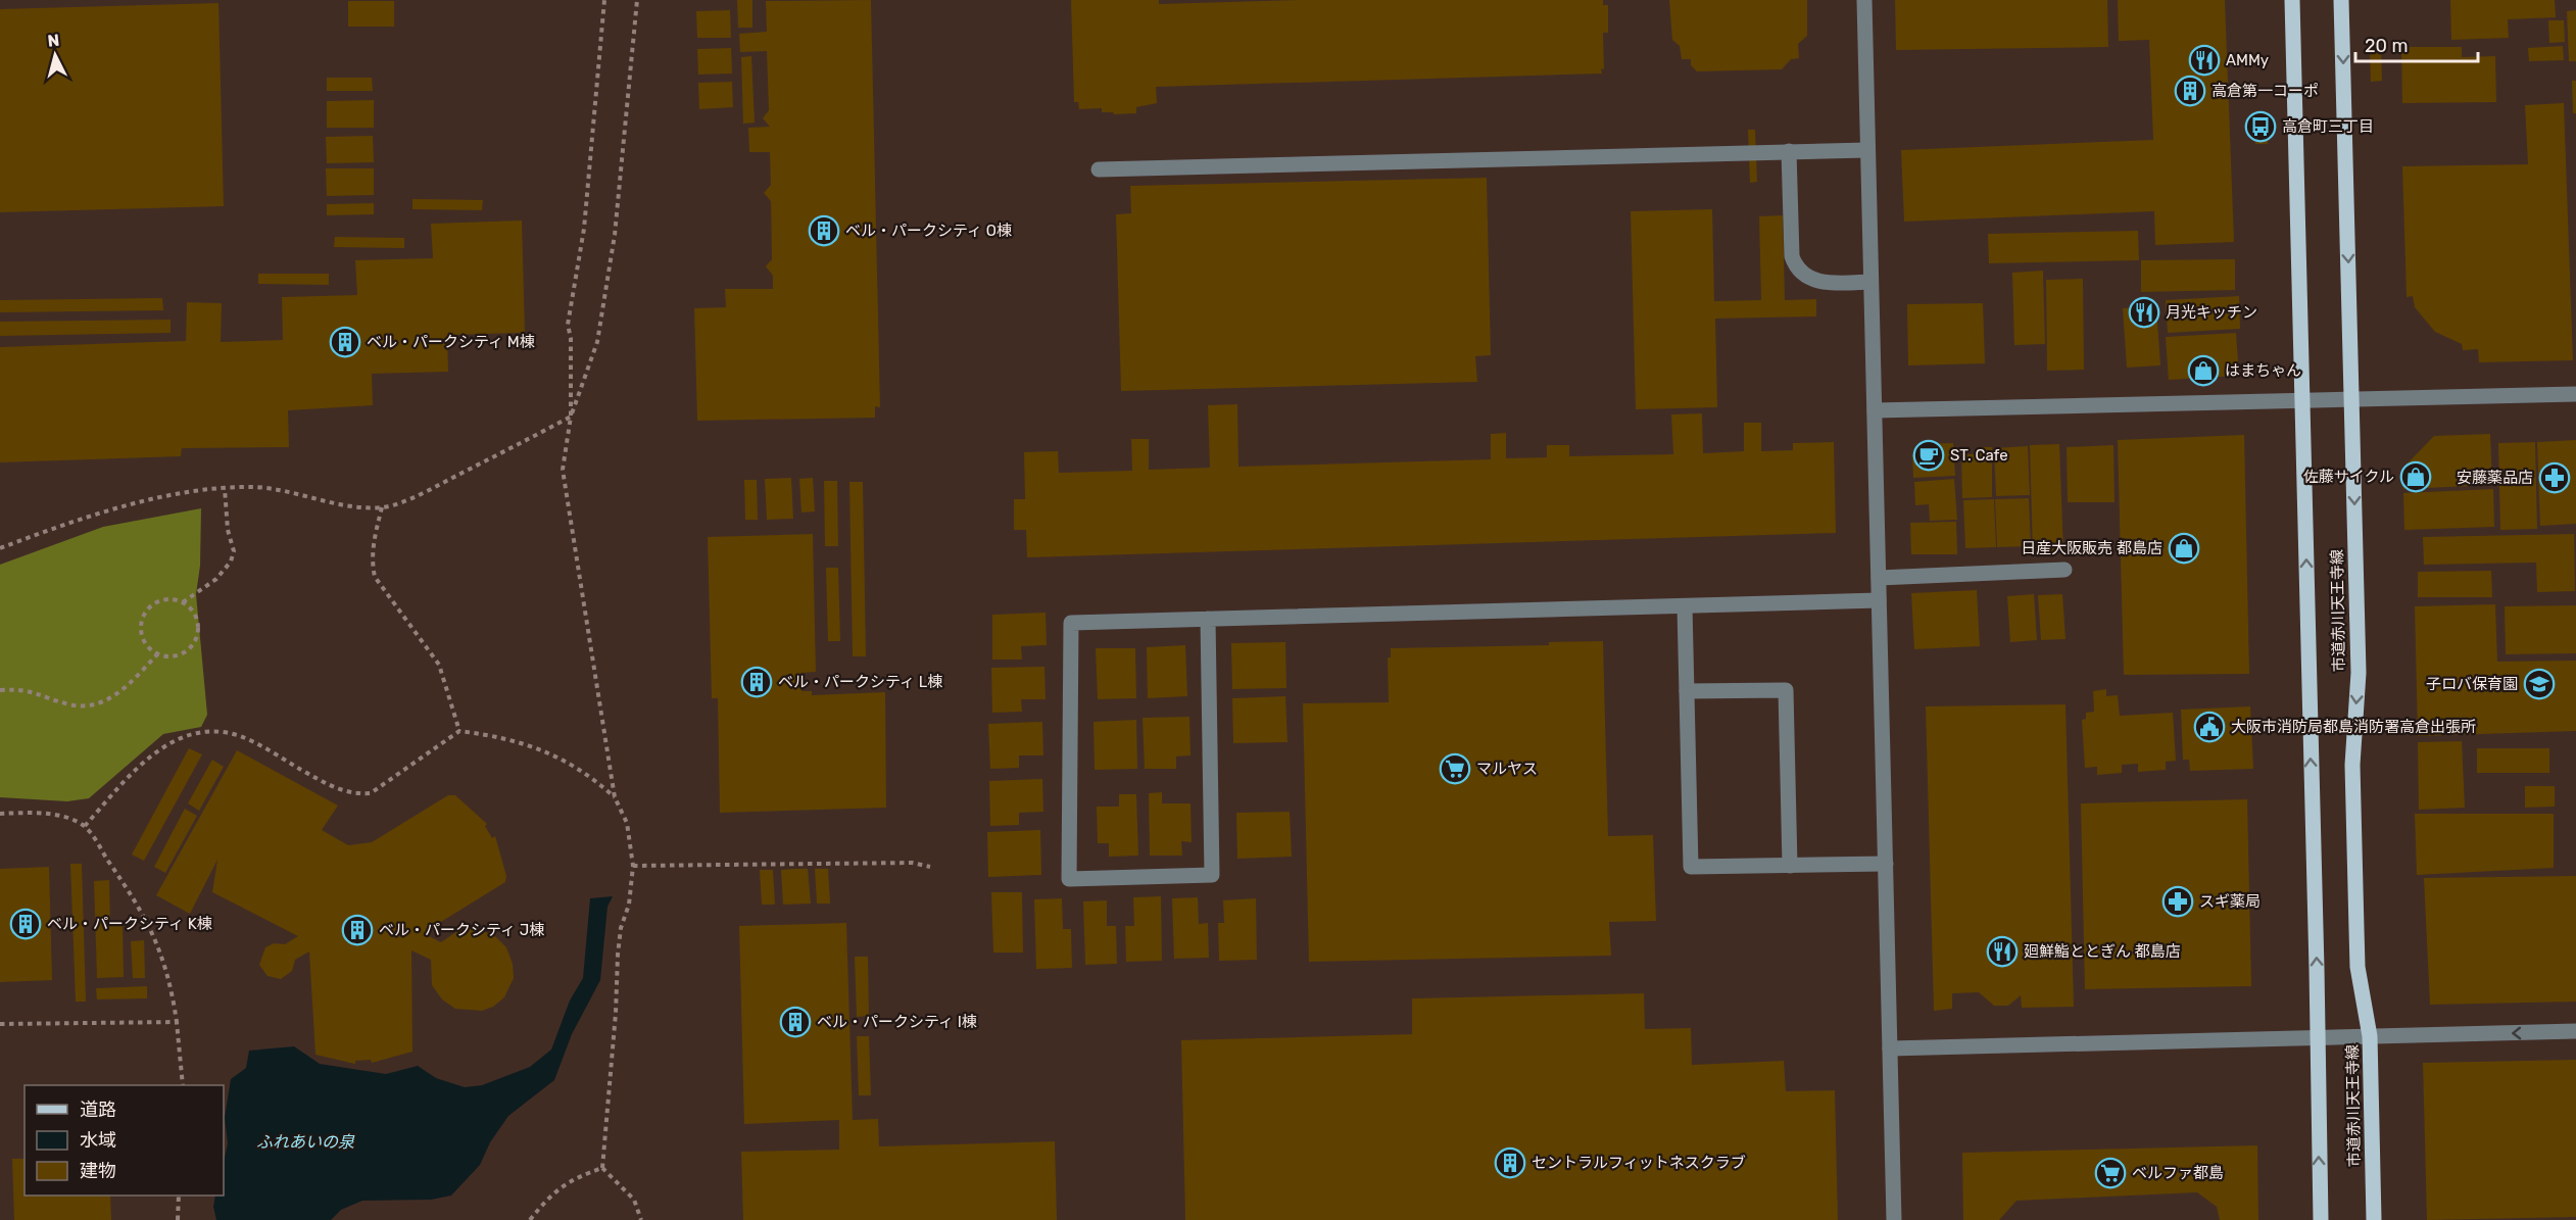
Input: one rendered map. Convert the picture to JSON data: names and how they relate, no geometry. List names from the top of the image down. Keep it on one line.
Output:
{"streets":{"main road":["市道赤川天王寺線"]},"water":["ふれあいの泉"],"places":{"restaurant":["AMMy","月光キッチン","廻鮮鮨ととぎん 都島店"],"building":["高倉第一コーポ","ベル・パークシティ O棟","ベル・パークシティ M棟","ベル・パークシティ L棟","ベル・パークシティ K棟","ベル・パークシティ J棟","ベル・パークシティ I棟","セントラルフィットネスクラブ"],"bus stop":["高倉町三丁目"],"shop":["はまちゃん","佐藤サイクル","日産大阪販売 都島店"],"cafe":["ST. Cafe"],"pharmacy":["安藤薬品店","スギ薬局"],"school or university":["子ロバ保育園"],"public building":["大阪市消防局都島消防署高倉出張所"],"supermarket":["マルヤス","ベルファ都島"]},"legend":["道路","水域","建物"],"scale_bar":"20 m","north":"top"}
